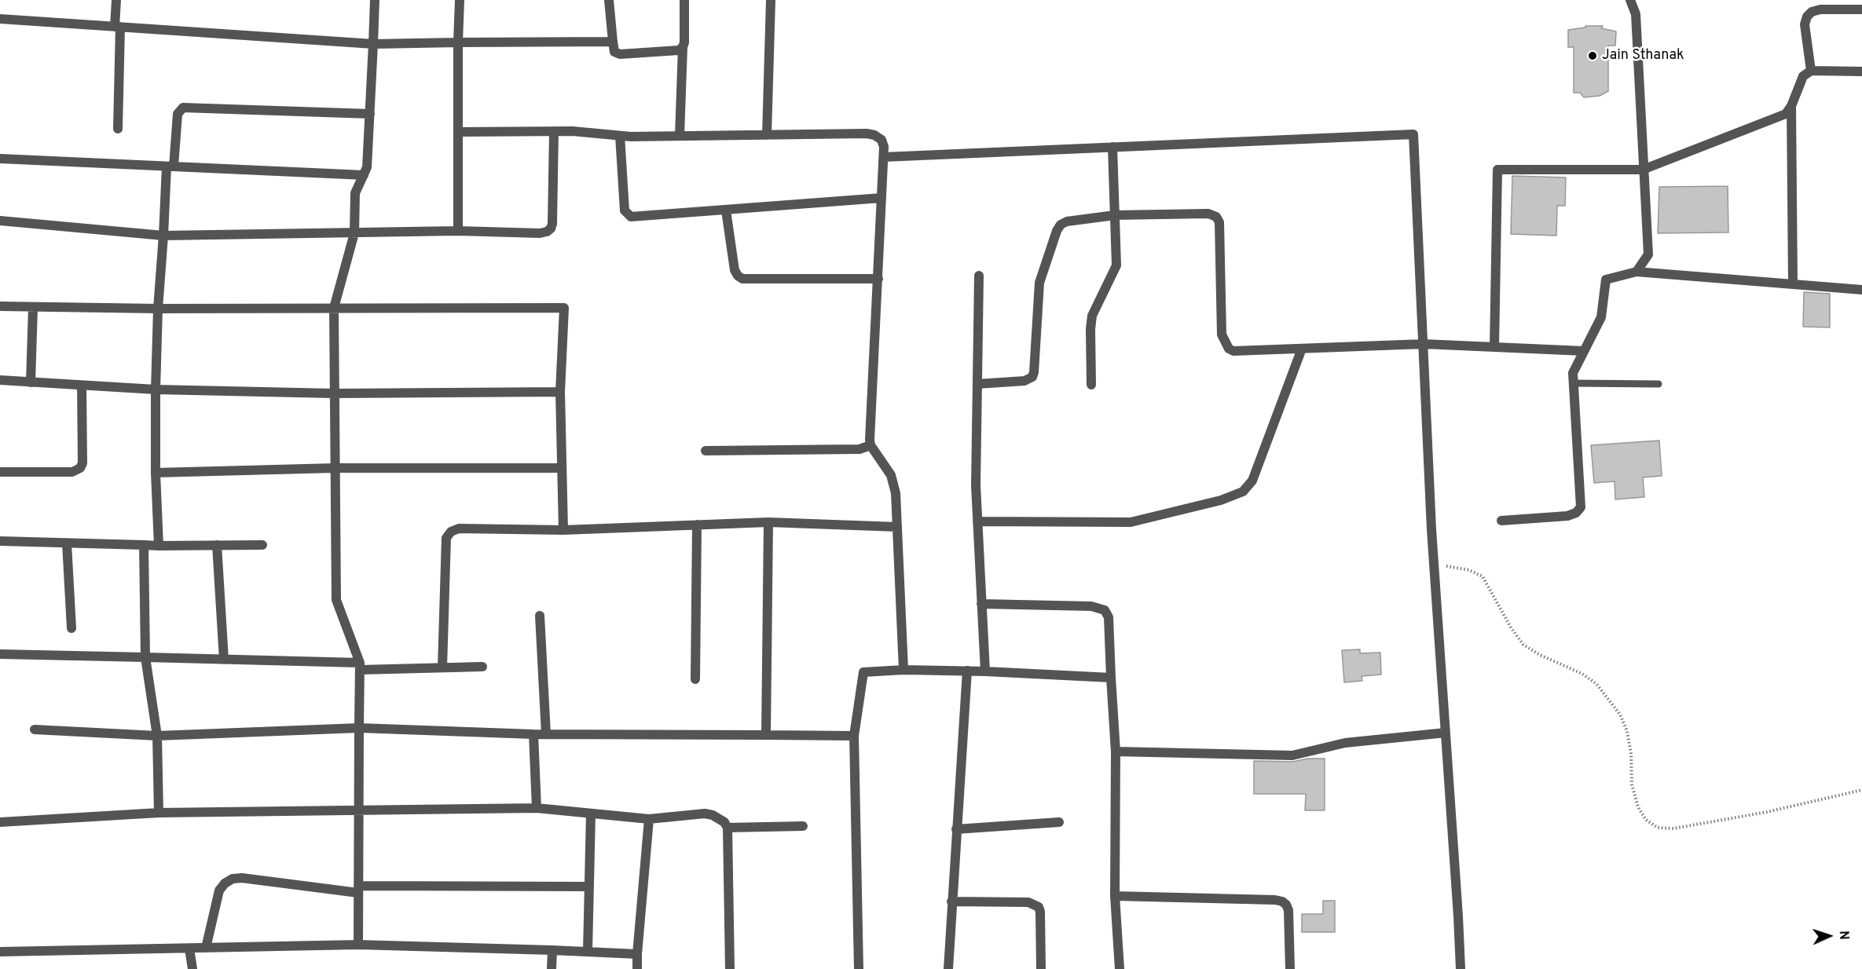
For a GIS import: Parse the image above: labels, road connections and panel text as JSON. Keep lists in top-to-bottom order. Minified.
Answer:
{"places":["Jain Sthanak"],"north":"right"}
